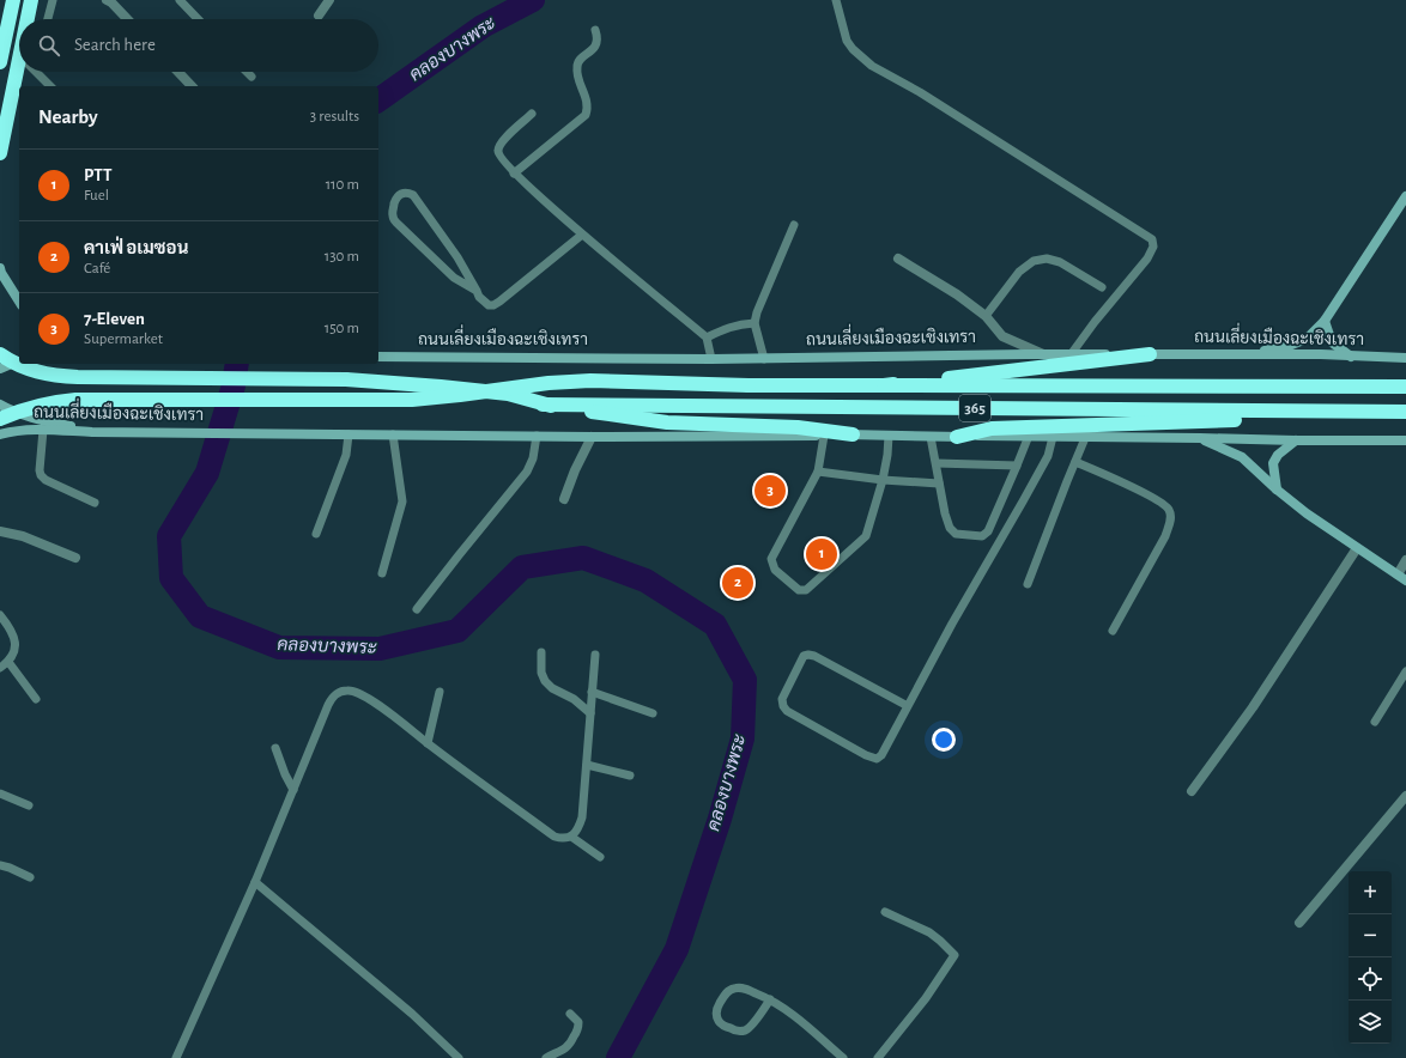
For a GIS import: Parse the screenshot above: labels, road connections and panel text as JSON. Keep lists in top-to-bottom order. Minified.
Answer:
{"streets":{"highway":["365"],"main road":["ถนนเลี่ยงเมืองฉะเชิงเทรา"]},"crossings":[["ถนนเลี่ยงเมืองฉะเชิงเทรา","365"]],"water":["คลองบางพระ"],"page":{"search":"Search here","heading":["Nearby","3 results"],"list":[{"mark":"1","name":"PTT","note":"Fuel","value":"110 m"},{"mark":"2","name":"คาเฟ่ อเมซอน","note":"Café","value":"130 m"},{"mark":"3","name":"7-Eleven","note":"Supermarket","value":"150 m"}],"pins":["3","1","2"],"map_buttons":["+","−"]}}
